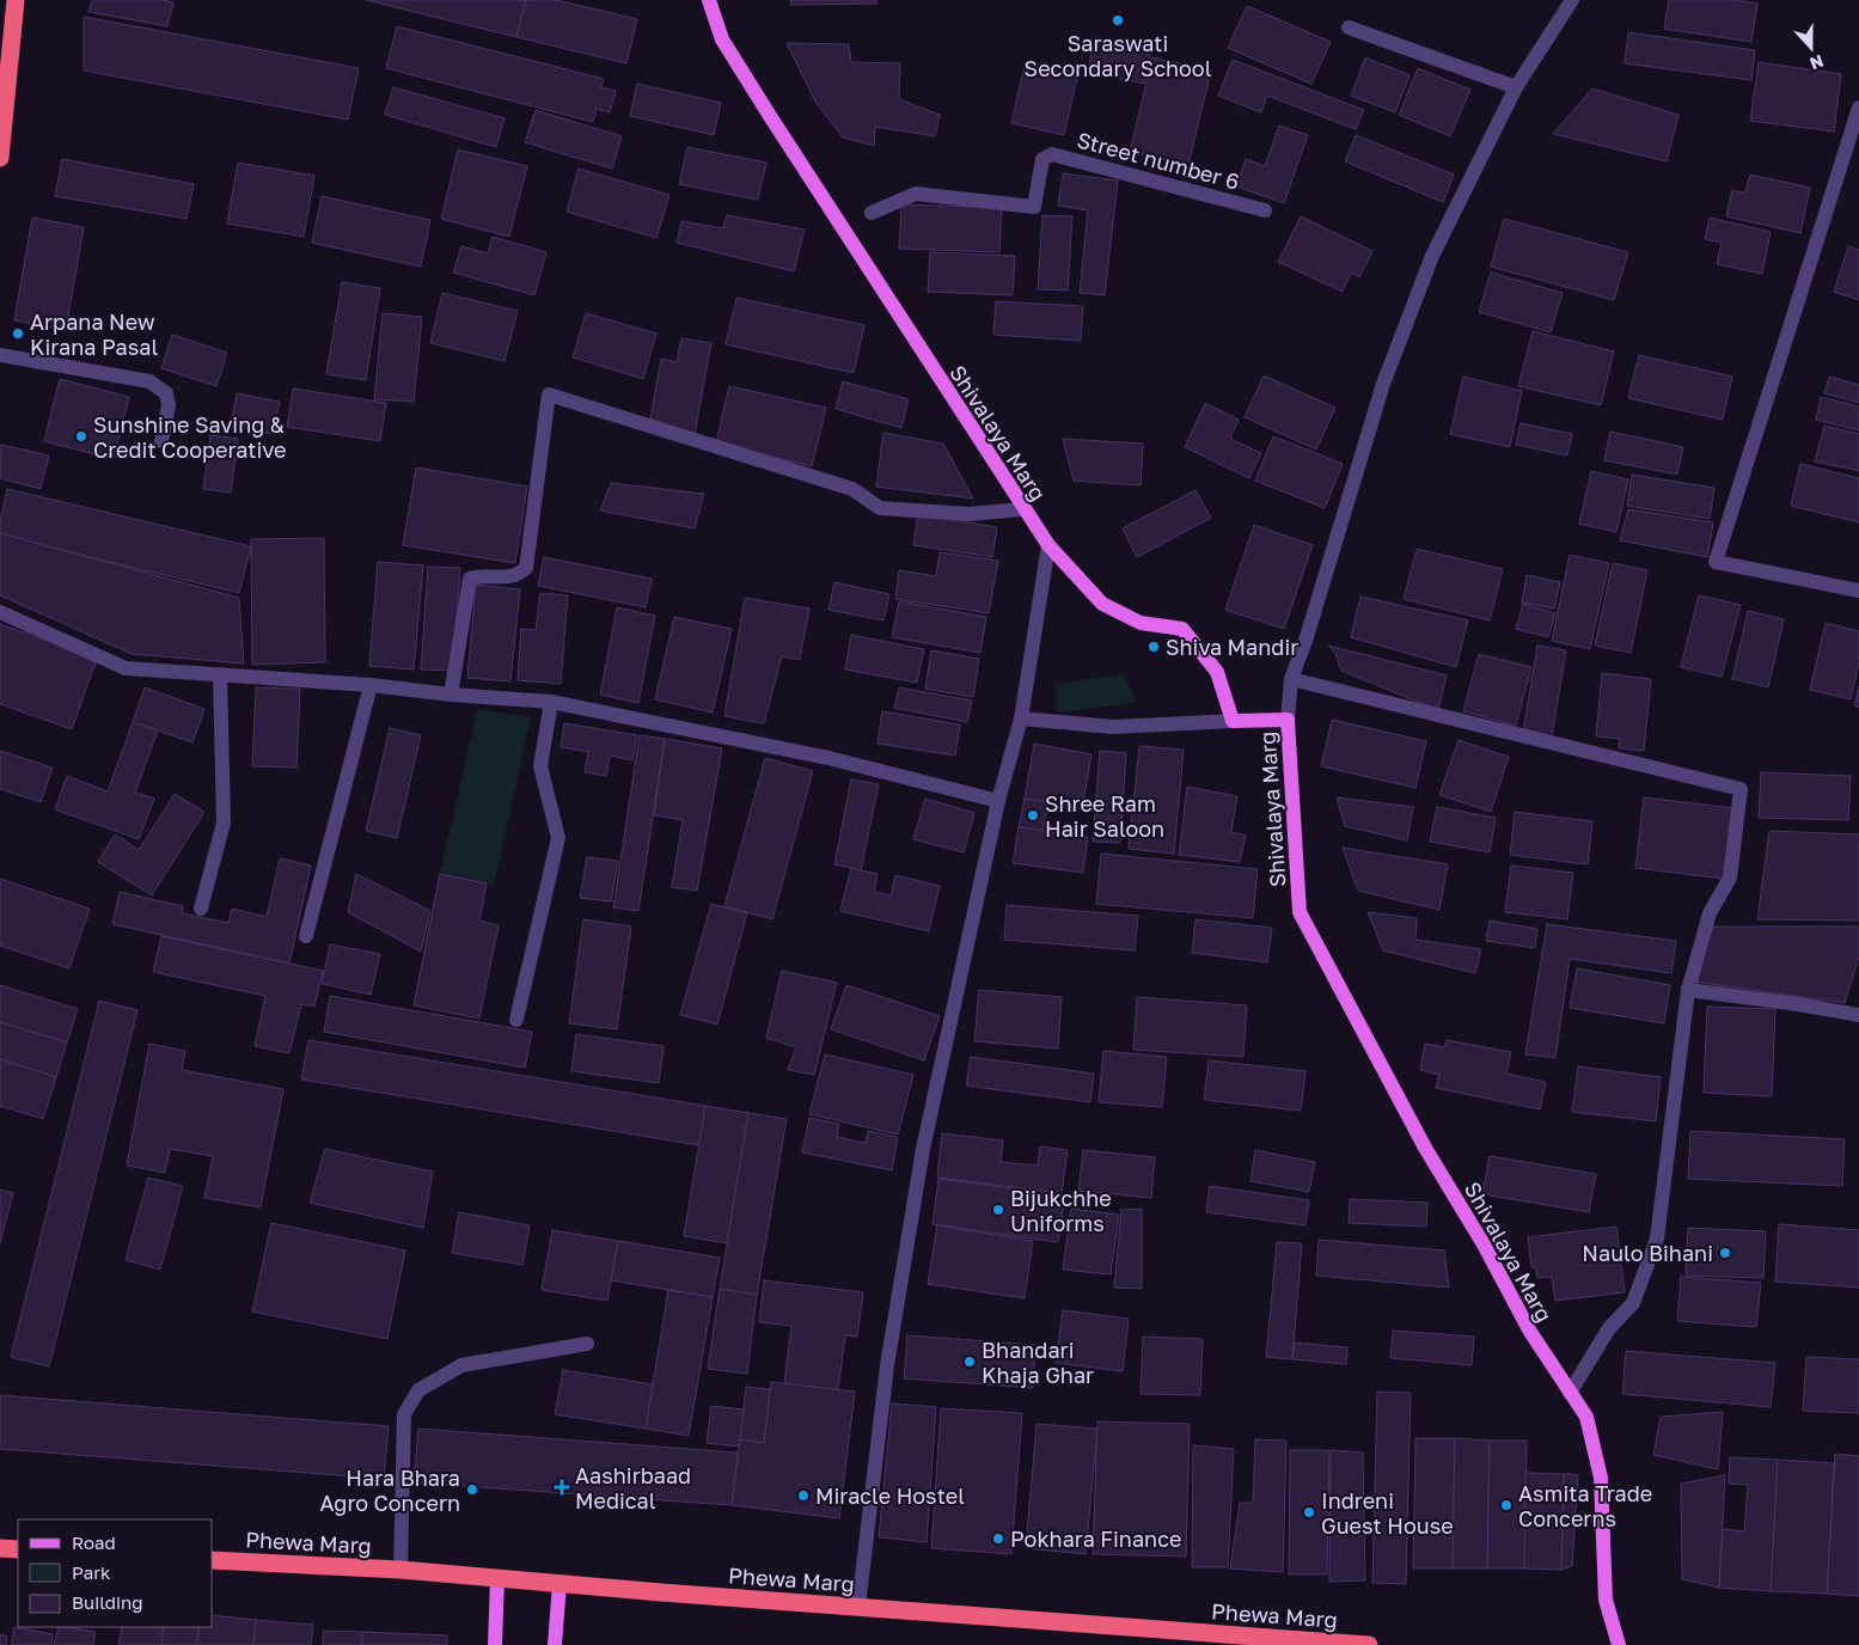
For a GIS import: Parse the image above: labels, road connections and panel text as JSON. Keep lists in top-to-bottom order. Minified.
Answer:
{"streets":{"highway":["Phewa Marg"],"main road":["Shivalaya Marg"],"street":["Street number 6"]},"places":{"other":["Saraswati Secondary School","Arpana New Kirana Pasal","Sunshine Saving & Credit Cooperative","Shiva Mandir","Shree Ram Hair Saloon","Bijukchhe Uniforms","Naulo Bihani","Bhandari Khaja Ghar","Hara Bhara Agro Concern","Miracle Hostel","Asmita Trade Concerns","Indreni Guest House","Pokhara Finance"],"health":["Aashirbaad Medical"]},"legend":["Road","Park","Building"],"north":"bottom"}
